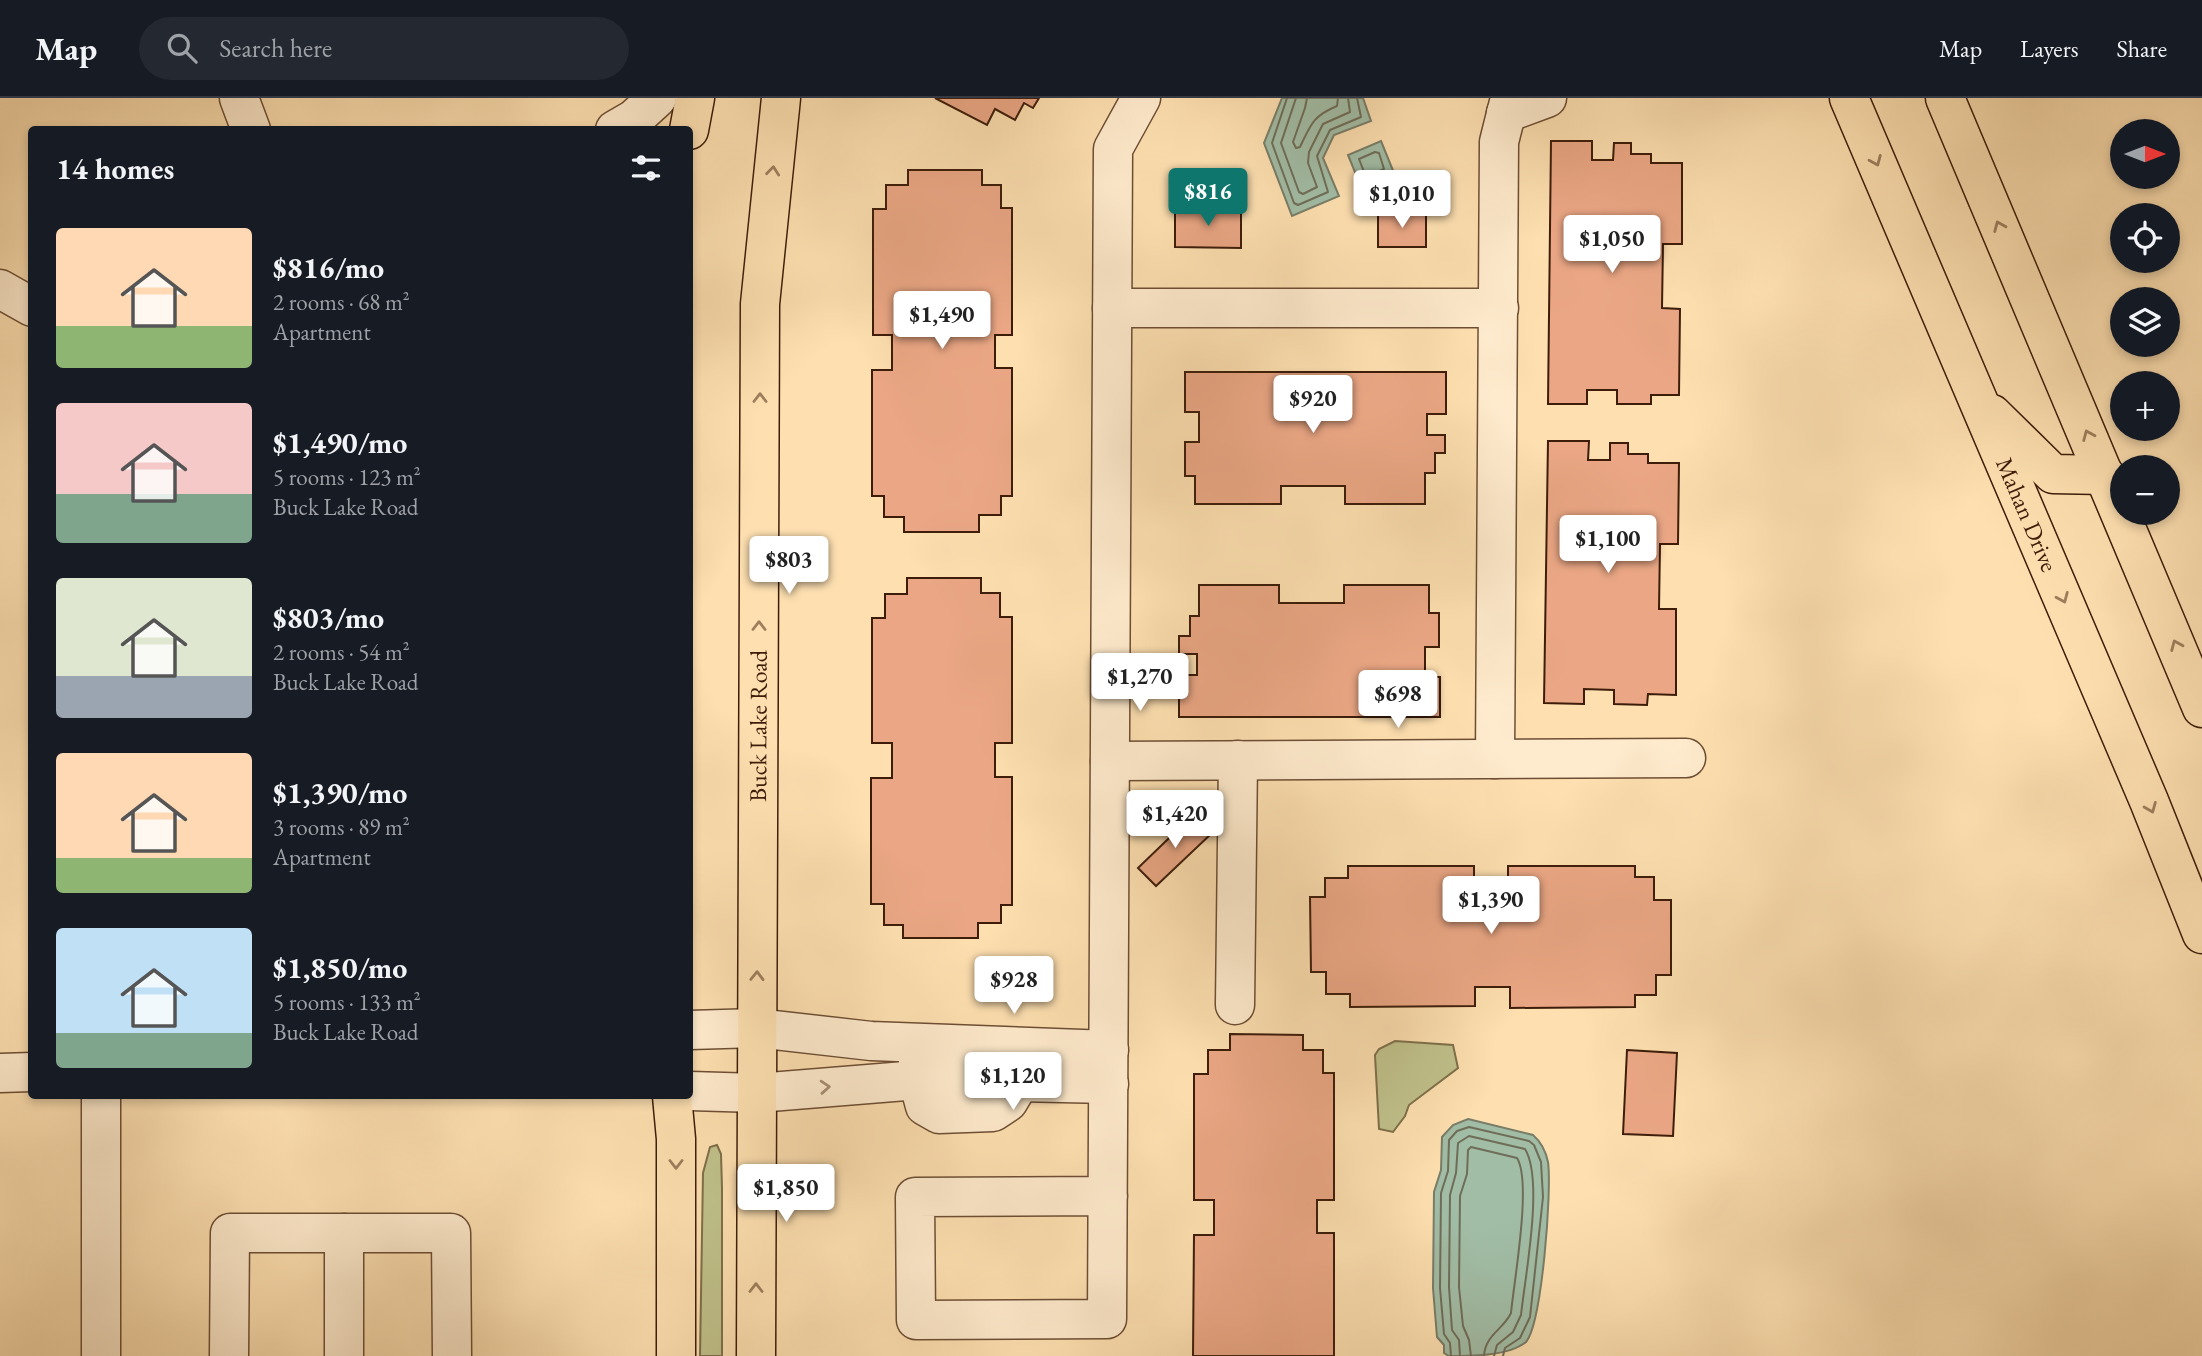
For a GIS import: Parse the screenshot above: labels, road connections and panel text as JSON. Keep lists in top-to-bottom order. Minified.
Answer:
{"streets":{"main road":["Mahan Drive","Buck Lake Road"]},"one_way":["Buck Lake Road"],"north":"right","page":{"header":"Map","search":"Search here","nav":["Map","Layers","Share"],"map_buttons":["+","−"],"heading":"14 homes","price":["$816","$1,010","$1,050","$1,490","$920","$1,100","$803","$1,270","$698","$1,420","$1,390","$928","$1,120","$1,850"],"list":[{"name":"$816/mo","note":"2 rooms · 68 m² · Apartment"},{"name":"$1,490/mo","note":"5 rooms · 123 m² · Buck Lake Road"},{"name":"$803/mo","note":"2 rooms · 54 m² · Buck Lake Road"},{"name":"$1,390/mo","note":"3 rooms · 89 m² · Apartment"},{"name":"$1,850/mo","note":"5 rooms · 133 m² · Buck Lake Road"}]}}
